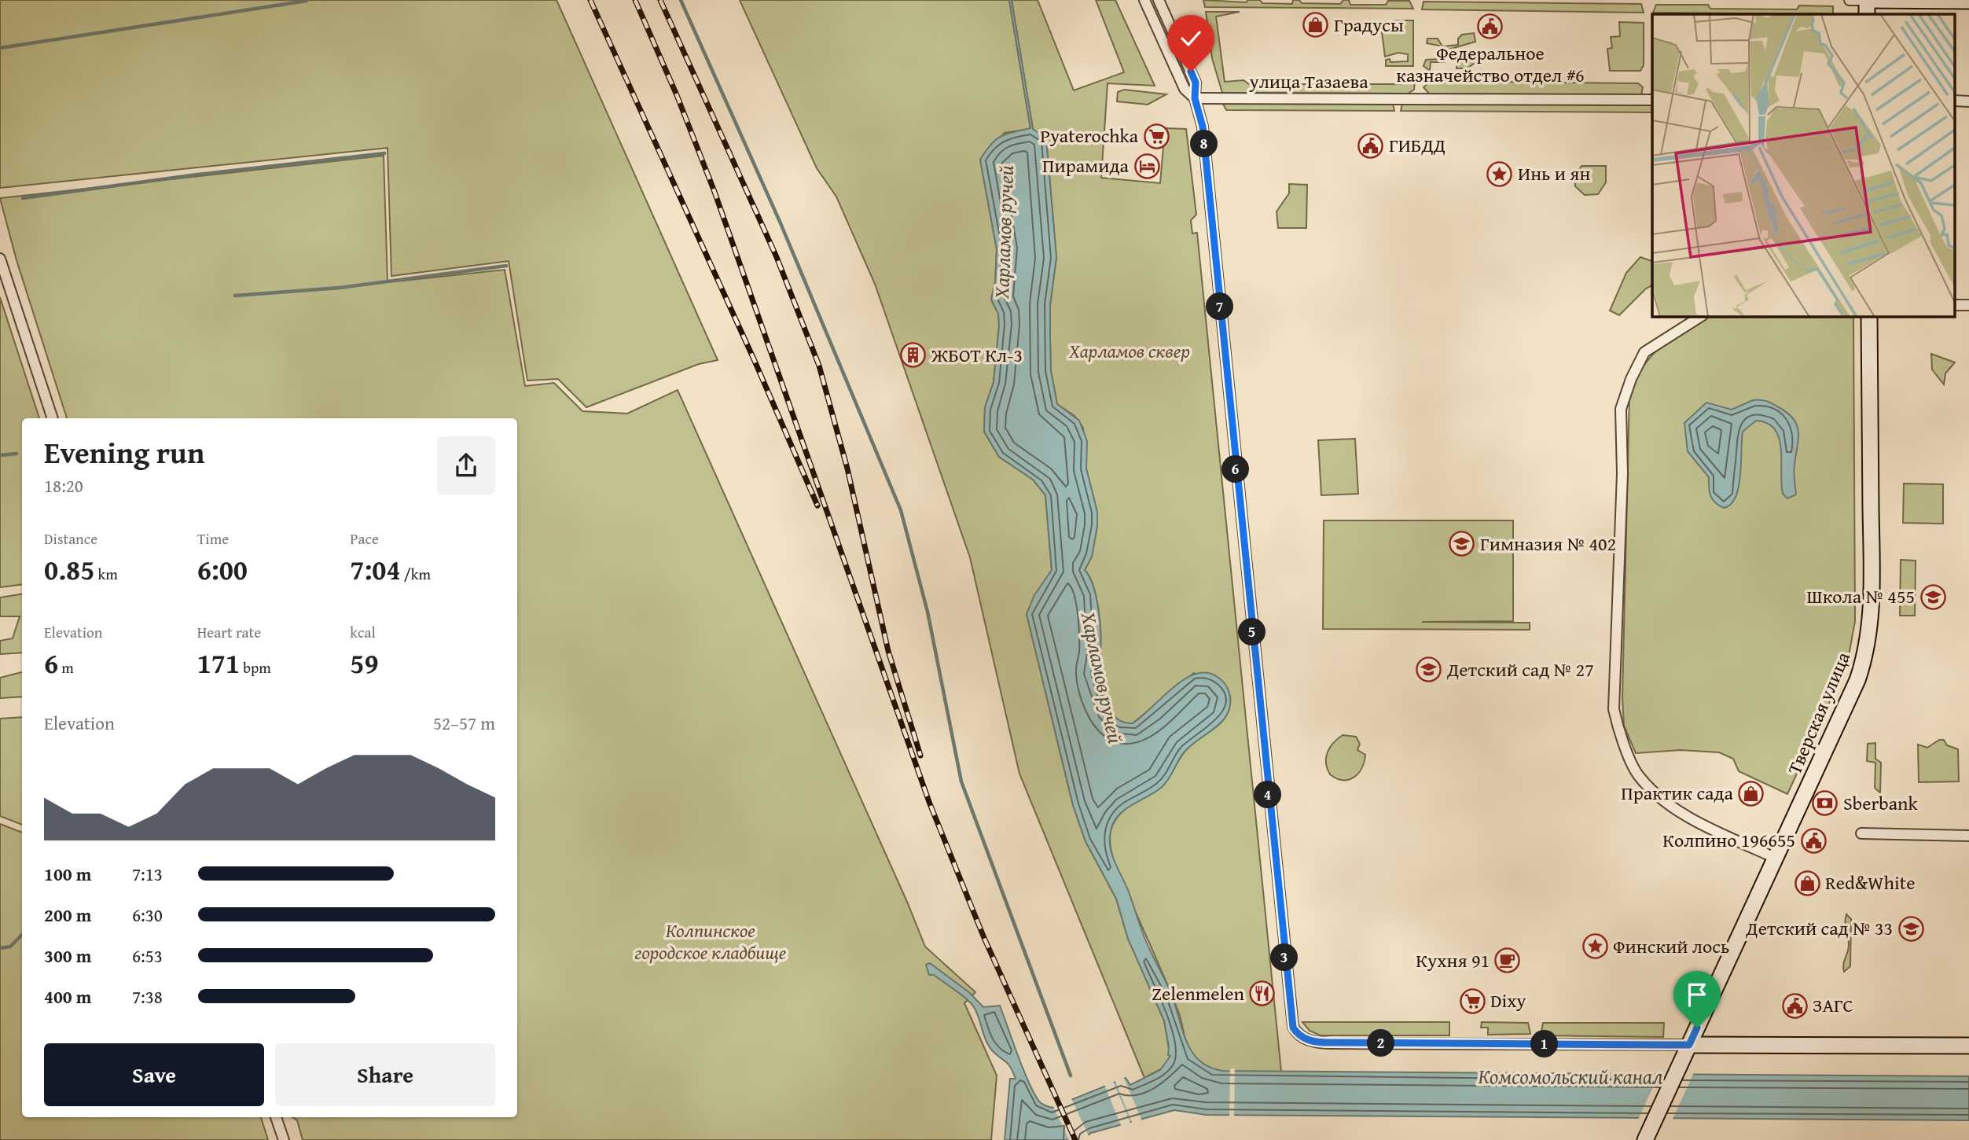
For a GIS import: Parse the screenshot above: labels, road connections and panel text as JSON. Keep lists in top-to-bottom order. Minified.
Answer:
{"streets":{"street":["улица Тазаева","Тверская улица"]},"water":["Харламов ручей","Комсомольский канал"],"parks":["Харламов сквер","Колпинское городское кладбище"],"places":{"shop":["Градусы","Практик сада","Red&White"],"public building":["Федеральное казначейство отдел #6","ГИБДД","Колпино 196655","ЗАГС"],"supermarket":["Pyaterochka","Dixy"],"hotel":["Пирамида"],"place":["Инь и ян","Финский лось"],"building":["ЖБОТ Кл-3"],"school or university":["Гимназия № 402","Школа № 455","Детский сад № 27","Детский сад № 33"],"bank":["Sberbank"],"cafe":["Кухня 91"],"restaurant":["Zelenmelen"]},"page":{"pins":["8","7","6","5","4","3","2","1"],"heading":["Evening run","18:20"],"stats":[["Distance","0.85 km"],["Time","6:00"],["Pace","7:04 /km"],["Elevation","6 m"],["Heart rate","171 bpm"],["kcal","59"]],"chart":["Elevation","52–57 m"],"list":[{"name":"100 m","note":"7:13"},{"name":"200 m","note":"6:30"},{"name":"300 m","note":"6:53"},{"name":"400 m","note":"7:38"}],"buttons":["Save","Share"]}}
